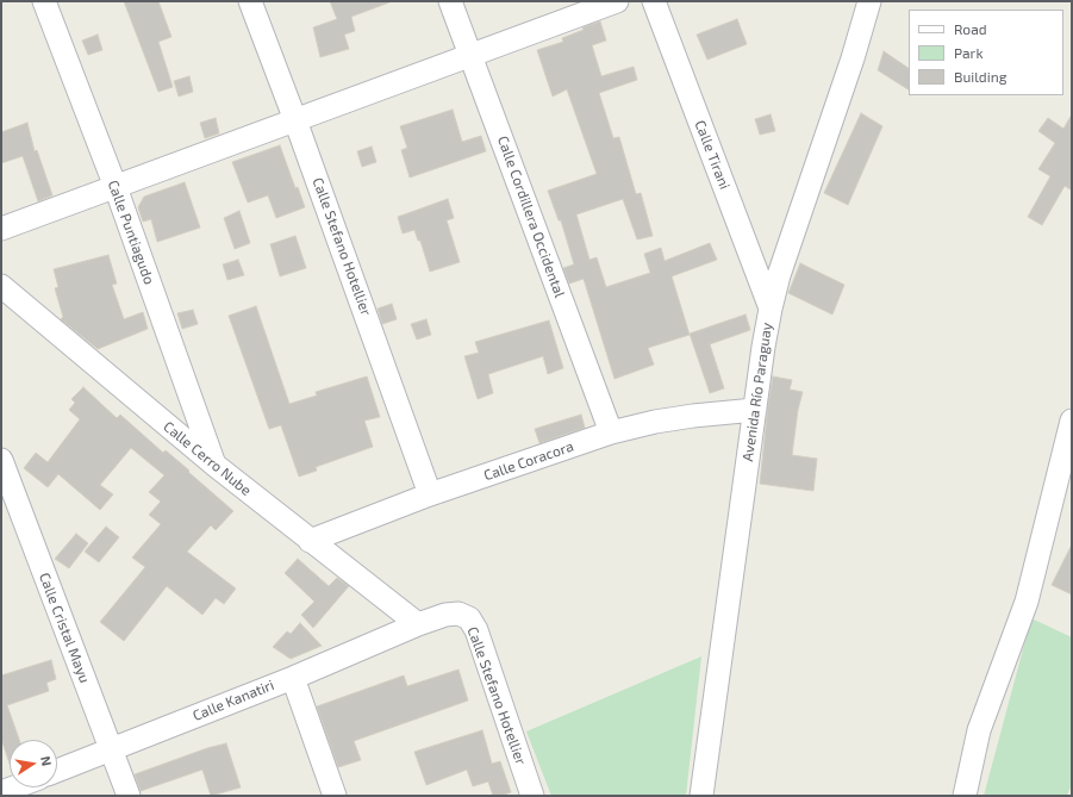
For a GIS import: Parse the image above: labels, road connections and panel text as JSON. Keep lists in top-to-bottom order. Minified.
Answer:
{"streets":{"street":["Calle Tirani","Calle Cordillera Occidental","Calle Puntiagudo","Calle Stefano Hotellier","Avenida Río Paraguay","Calle Cerro Nube","Calle Coracora","Calle Cristal Mayu","Calle Kanatiri"]},"crossings":[["Calle Tirani","Avenida Río Paraguay"],["Calle Cordillera Occidental","Calle Coracora"],["Calle Puntiagudo","Calle Cerro Nube"],["Calle Stefano Hotellier","Calle Cerro Nube"],["Calle Stefano Hotellier","Calle Coracora"],["Calle Stefano Hotellier","Calle Kanatiri"],["Avenida Río Paraguay","Calle Coracora"],["Calle Cerro Nube","Calle Coracora"],["Calle Cerro Nube","Calle Kanatiri"],["Calle Cristal Mayu","Calle Kanatiri"]],"legend":["Road","Park","Building"],"north":"right"}
